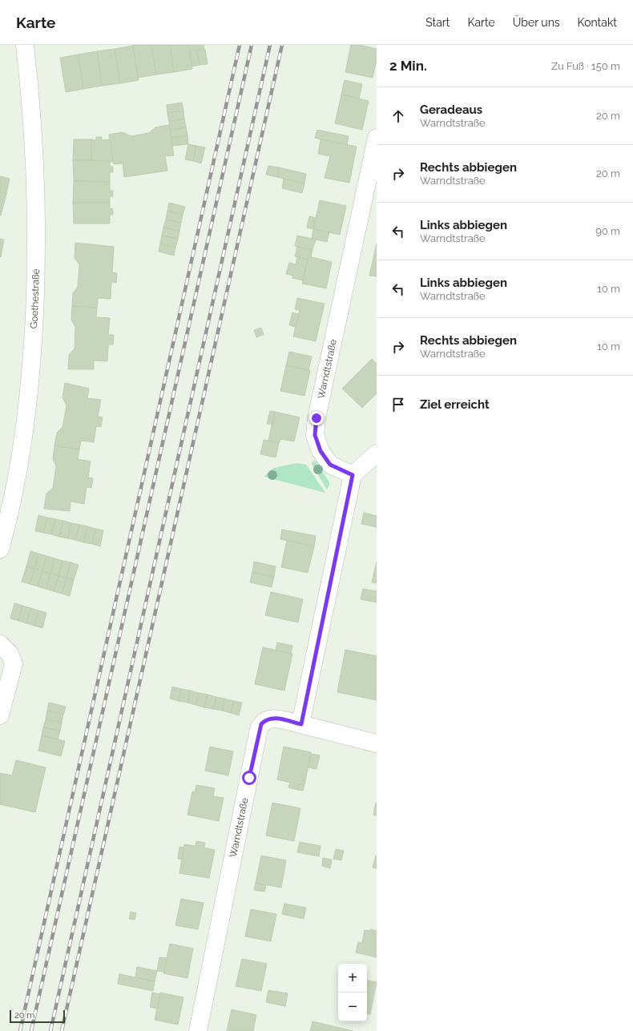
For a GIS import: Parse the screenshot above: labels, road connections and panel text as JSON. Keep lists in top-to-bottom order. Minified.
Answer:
{"streets":{"street":["Goethestraße","Warndtstraße"]},"scale_bar":"20 m","page":{"header":"Karte","nav":["Start","Karte","Über uns","Kontakt"],"heading":["2 Min.","Zu Fuß · 150 m"],"list":[["Geradeaus","Warndtstraße","20 m"],["Rechts abbiegen","Warndtstraße","20 m"],["Links abbiegen","Warndtstraße","90 m"],["Links abbiegen","Warndtstraße","10 m"],["Rechts abbiegen","Warndtstraße","10 m"],"Ziel erreicht"],"map_buttons":["+","−"],"scale":"20 m"}}
